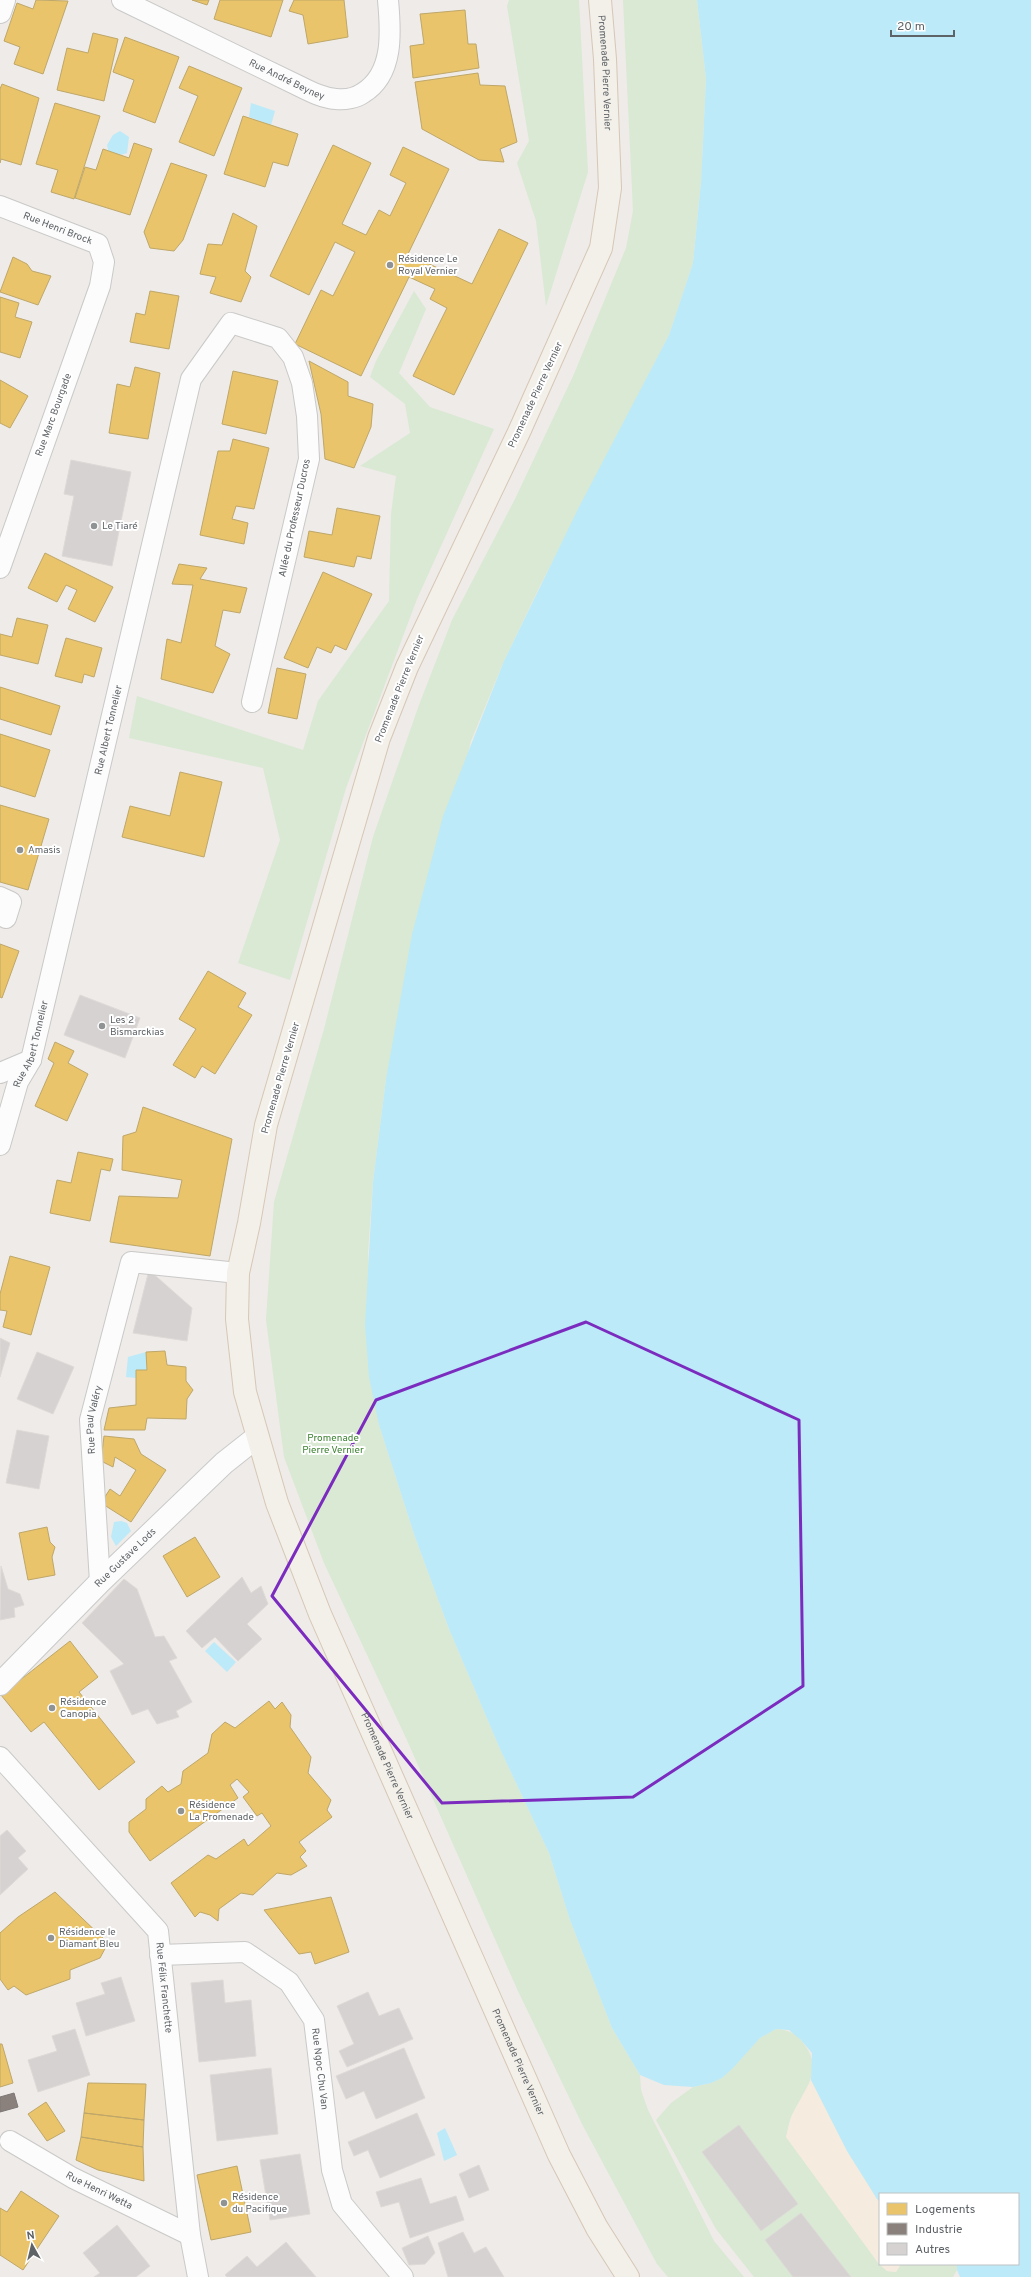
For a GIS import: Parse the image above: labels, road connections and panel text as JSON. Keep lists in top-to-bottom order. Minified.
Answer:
{"streets":{"main road":["Promenade Pierre Vernier"],"street":["Rue André Beyney","Rue Henri Brock","Rue Marc Bourgade","Allée du Professeur Ducros","Rue Albert Tonnelier","Rue Paul Valéry","Rue Gustave Lods","Rue Félix Franchette","Rue Ngoc Chu Van","Rue Henri Wetta"]},"crossings":[["Promenade Pierre Vernier","Rue Paul Valéry"],["Promenade Pierre Vernier","Rue Gustave Lods"],["Rue Henri Brock","Rue Marc Bourgade"],["Allée du Professeur Ducros","Rue Albert Tonnelier"],["Rue Paul Valéry","Rue Gustave Lods"],["Rue Félix Franchette","Rue Ngoc Chu Van"],["Rue Félix Franchette","Rue Henri Wetta"]],"parks":["Promenade Pierre Vernier"],"places":["Résidence Le Royal Vernier","Le Tiaré","Amasis","Les 2 Bismarckias","Résidence Canopia","Résidence La Promenade","Résidence le Diamant Bleu","Résidence du Pacifique"],"legend":["Logements","Industrie","Autres"],"scale_bar":"20 m","north":"top"}
